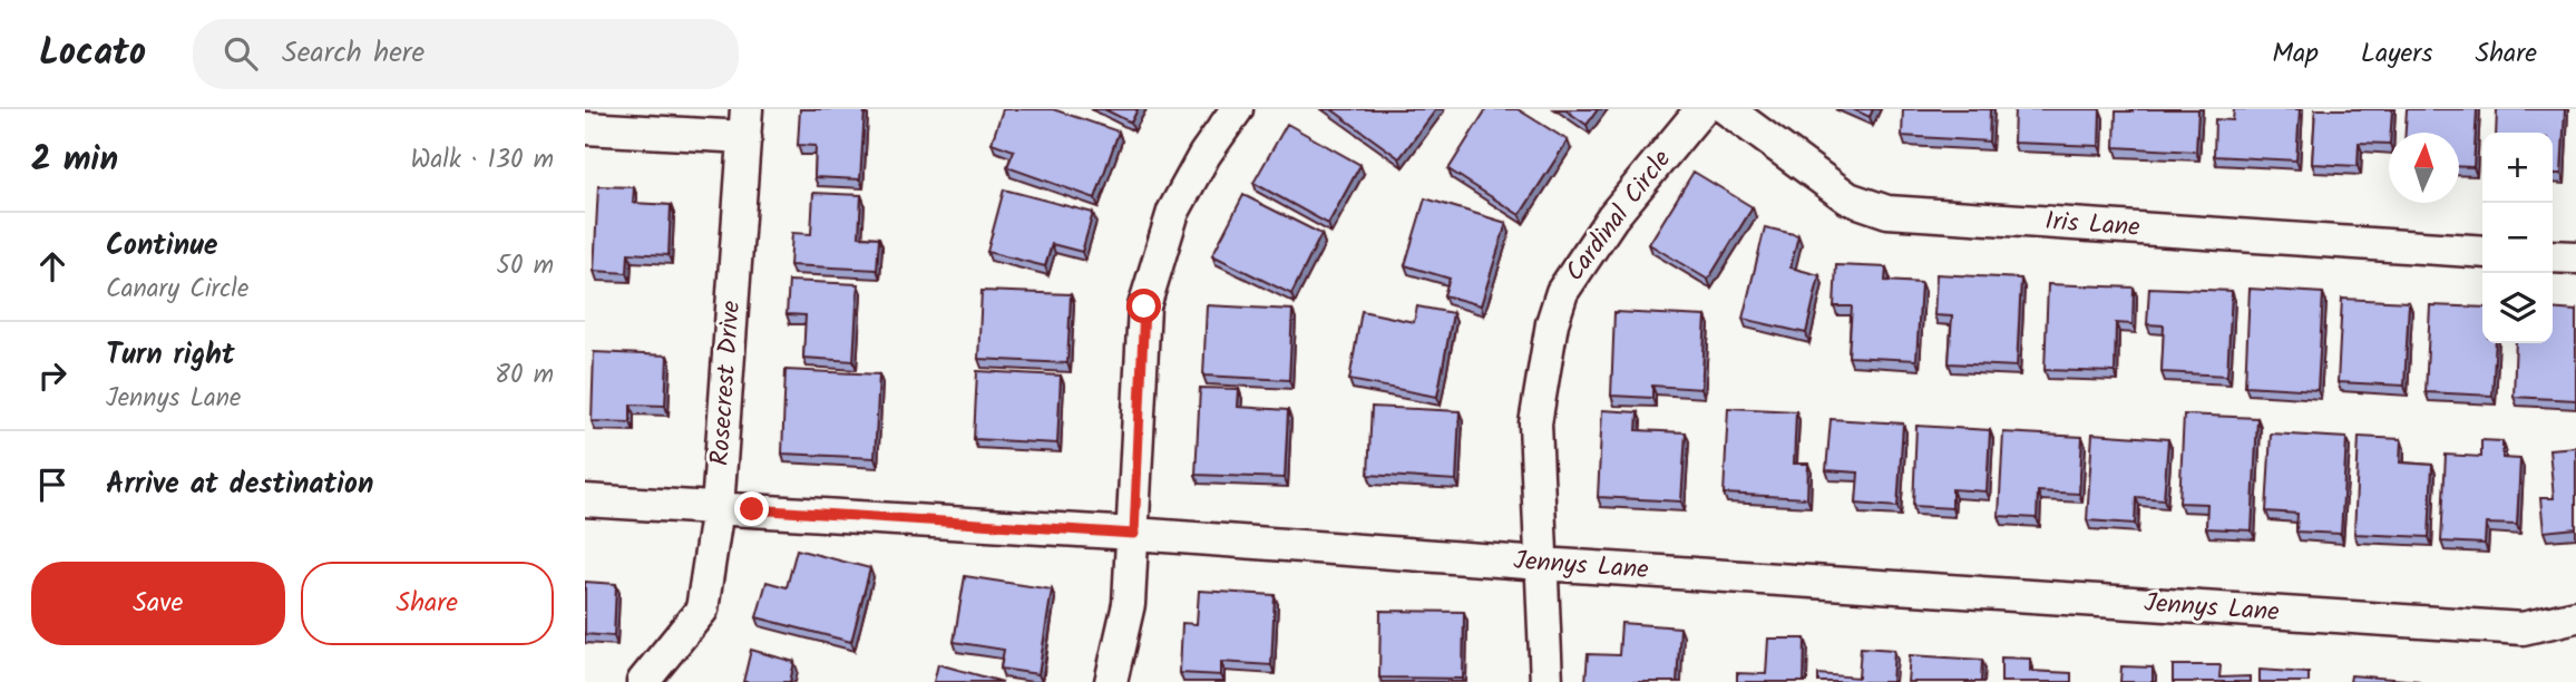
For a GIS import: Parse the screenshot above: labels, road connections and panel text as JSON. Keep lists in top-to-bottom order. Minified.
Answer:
{"streets":{"street":["Cardinal Circle","Iris Lane","Rosecrest Drive","Jennys Lane"]},"crossings":[["Cardinal Circle","Jennys Lane"],["Rosecrest Drive","Jennys Lane"]],"north":"top","page":{"header":"Locato","search":"Search here","nav":["Map","Layers","Share"],"heading":["2 min","Walk · 130 m"],"map_buttons":["+","−"],"list":[["Continue","Canary Circle","50 m"],["Turn right","Jennys Lane","80 m"],"Arrive at destination"],"buttons":["Save","Share"]}}
